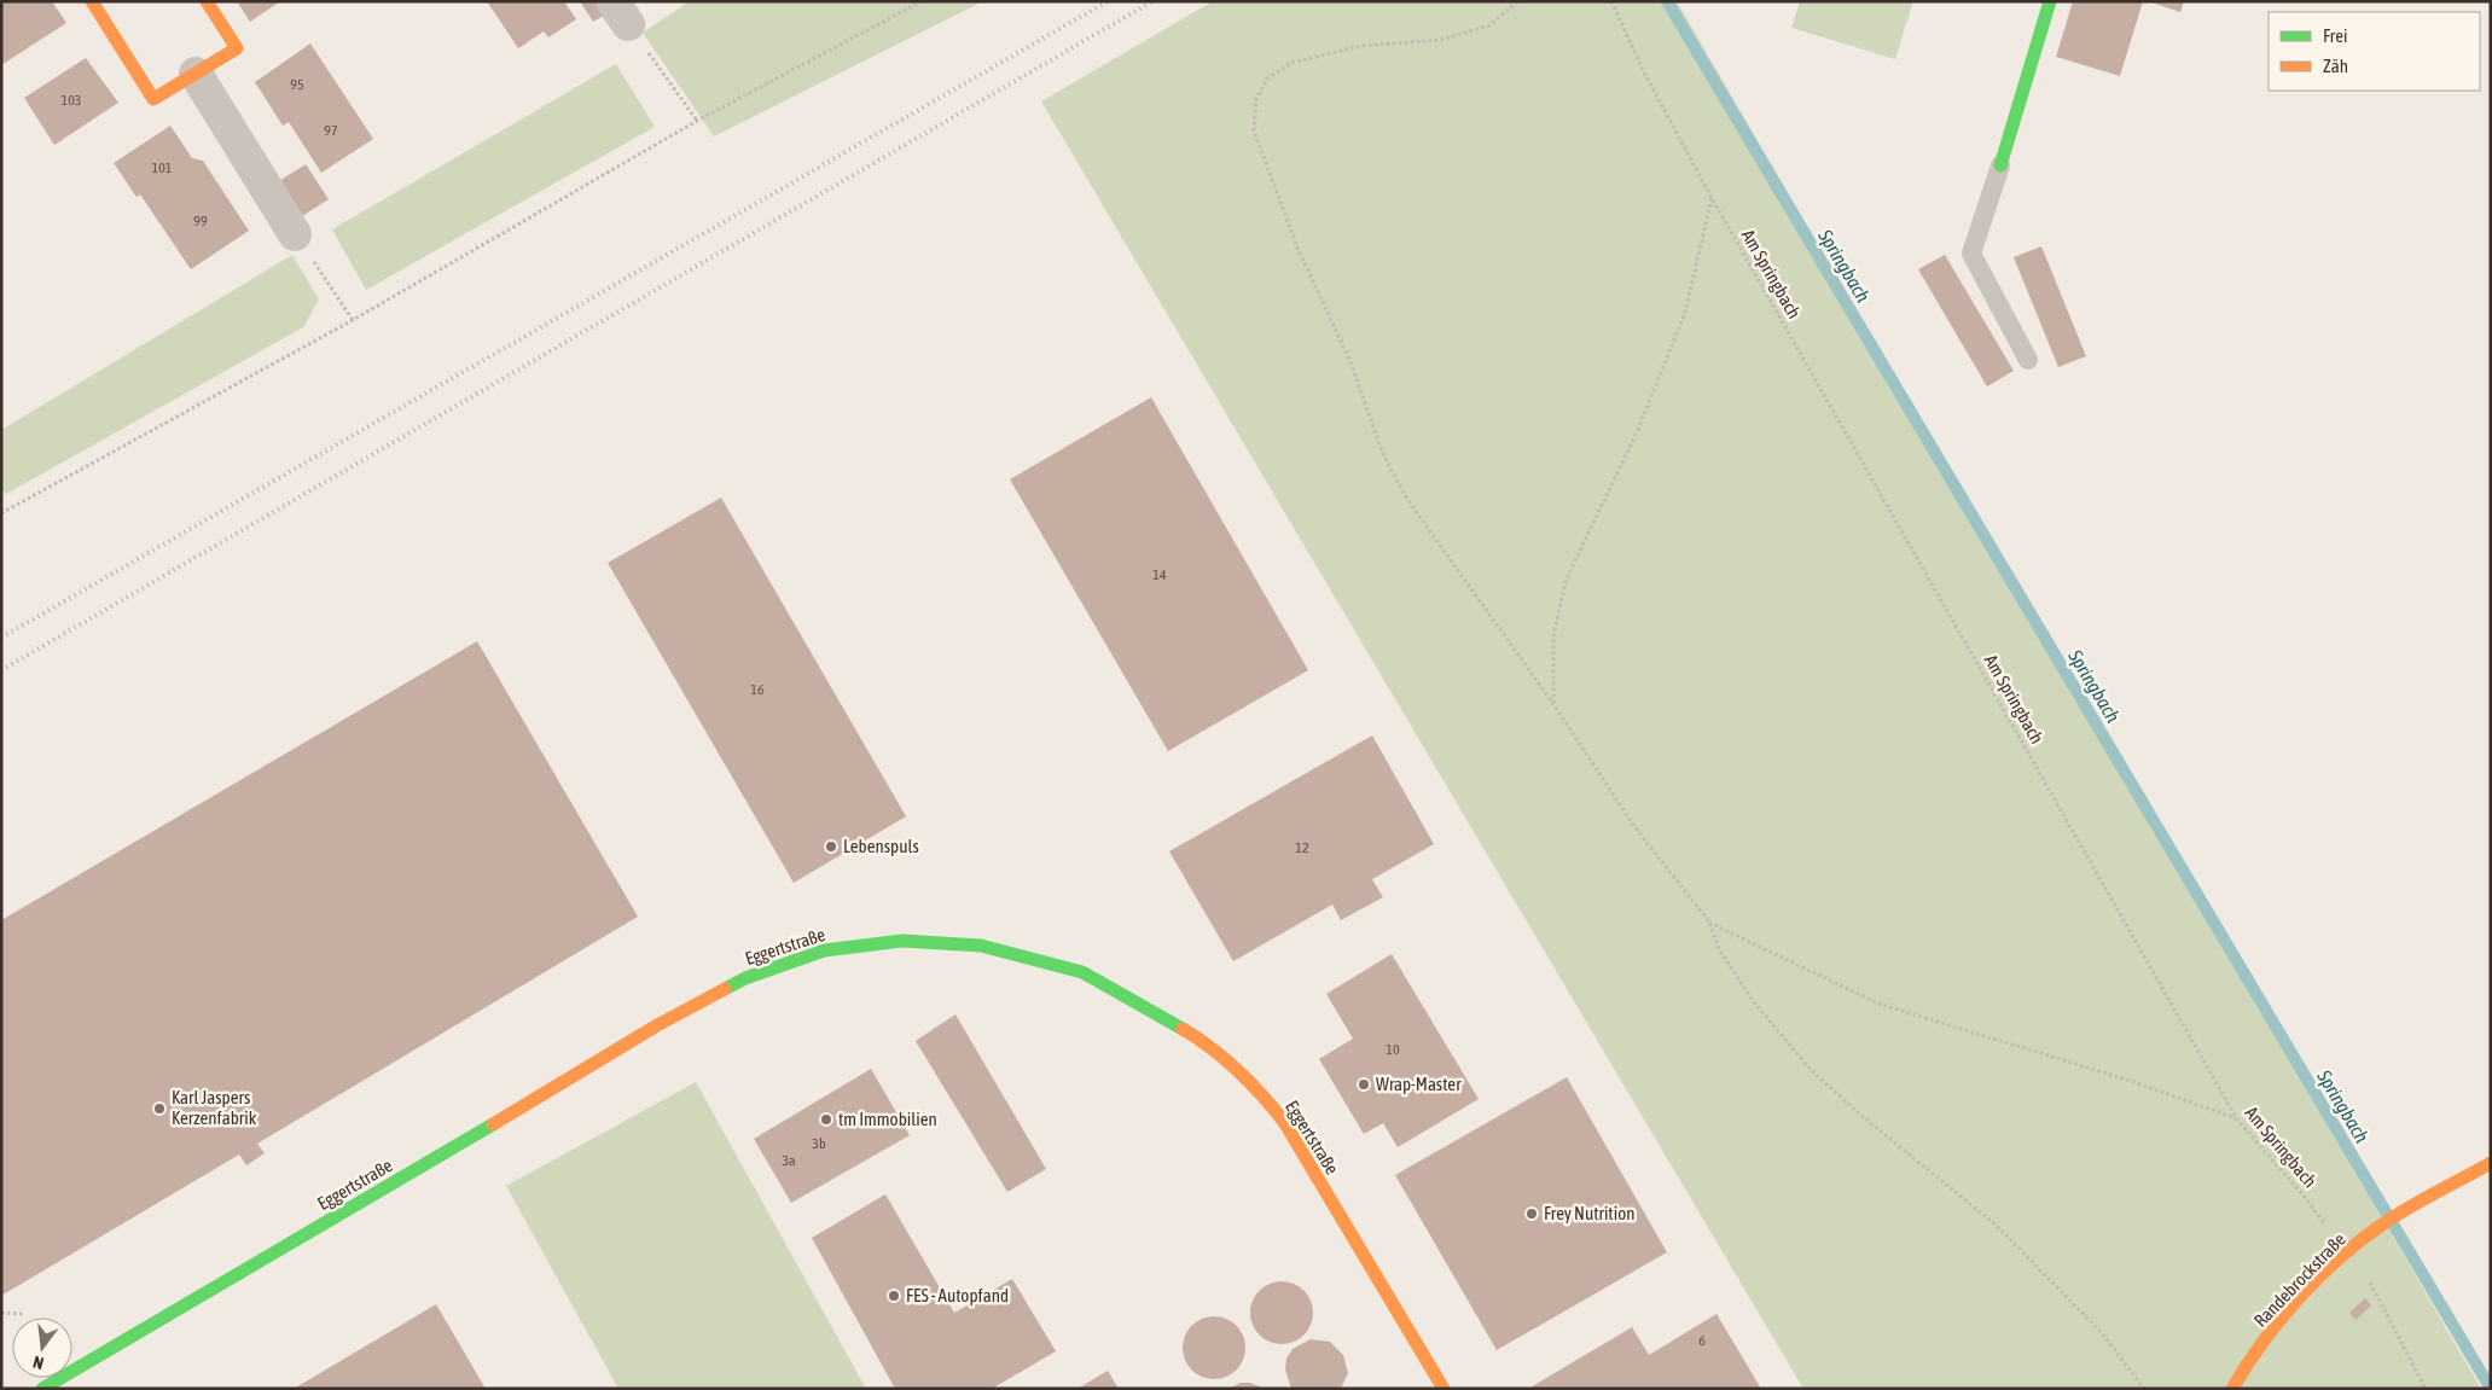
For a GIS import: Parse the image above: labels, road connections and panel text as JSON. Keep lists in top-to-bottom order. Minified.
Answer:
{"streets":{"street":["Eggertstraße","Randebrockstraße"],"path":["Am Springbach"]},"crossings":[["Am Springbach","Randebrockstraße"]],"water":["Springbach"],"places":["Lebenspuls","Wrap-Master","Karl Jaspers Kerzenfabrik","tm Immobilien","Frey Nutrition","FES - Autopfand"],"house_numbers":["95","103","97","101","99","14","16","12","10","3b","3a","6"],"legend":["Frei","Zäh"],"north":"bottom"}
